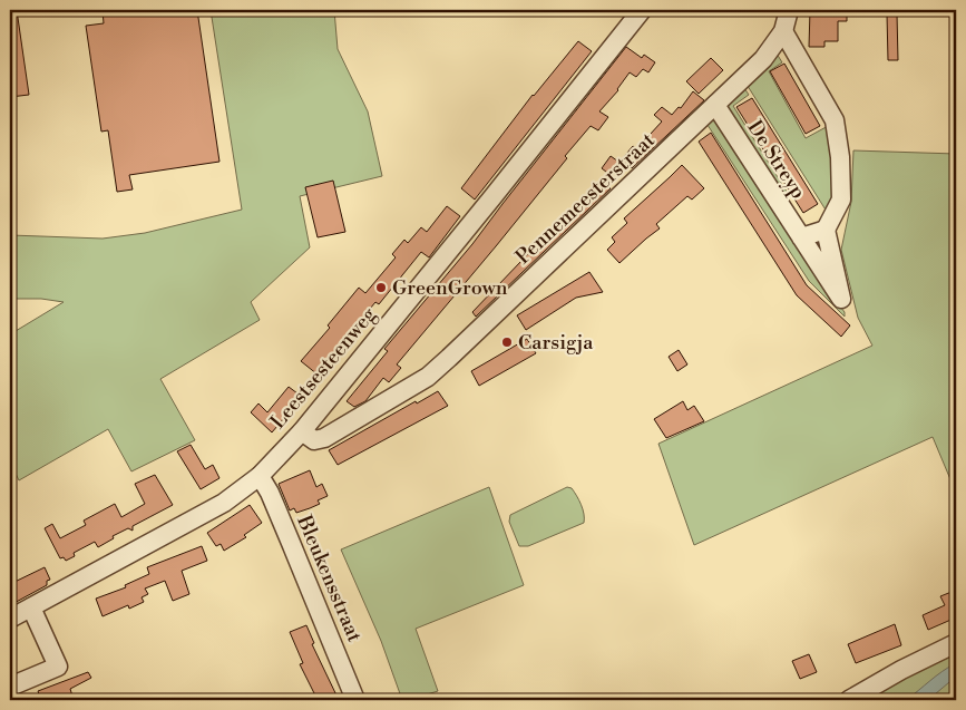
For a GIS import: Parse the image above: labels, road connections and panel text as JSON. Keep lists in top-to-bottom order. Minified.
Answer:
{"streets":{"street":["De Streyp","Pennemeesterstraat","Leestsesteenweg","Bleukensstraat"]},"crossings":[["De Streyp","Pennemeesterstraat"],["Pennemeesterstraat","Leestsesteenweg"],["Leestsesteenweg","Bleukensstraat"]],"places":["GreenGrown","Carsigja"]}
